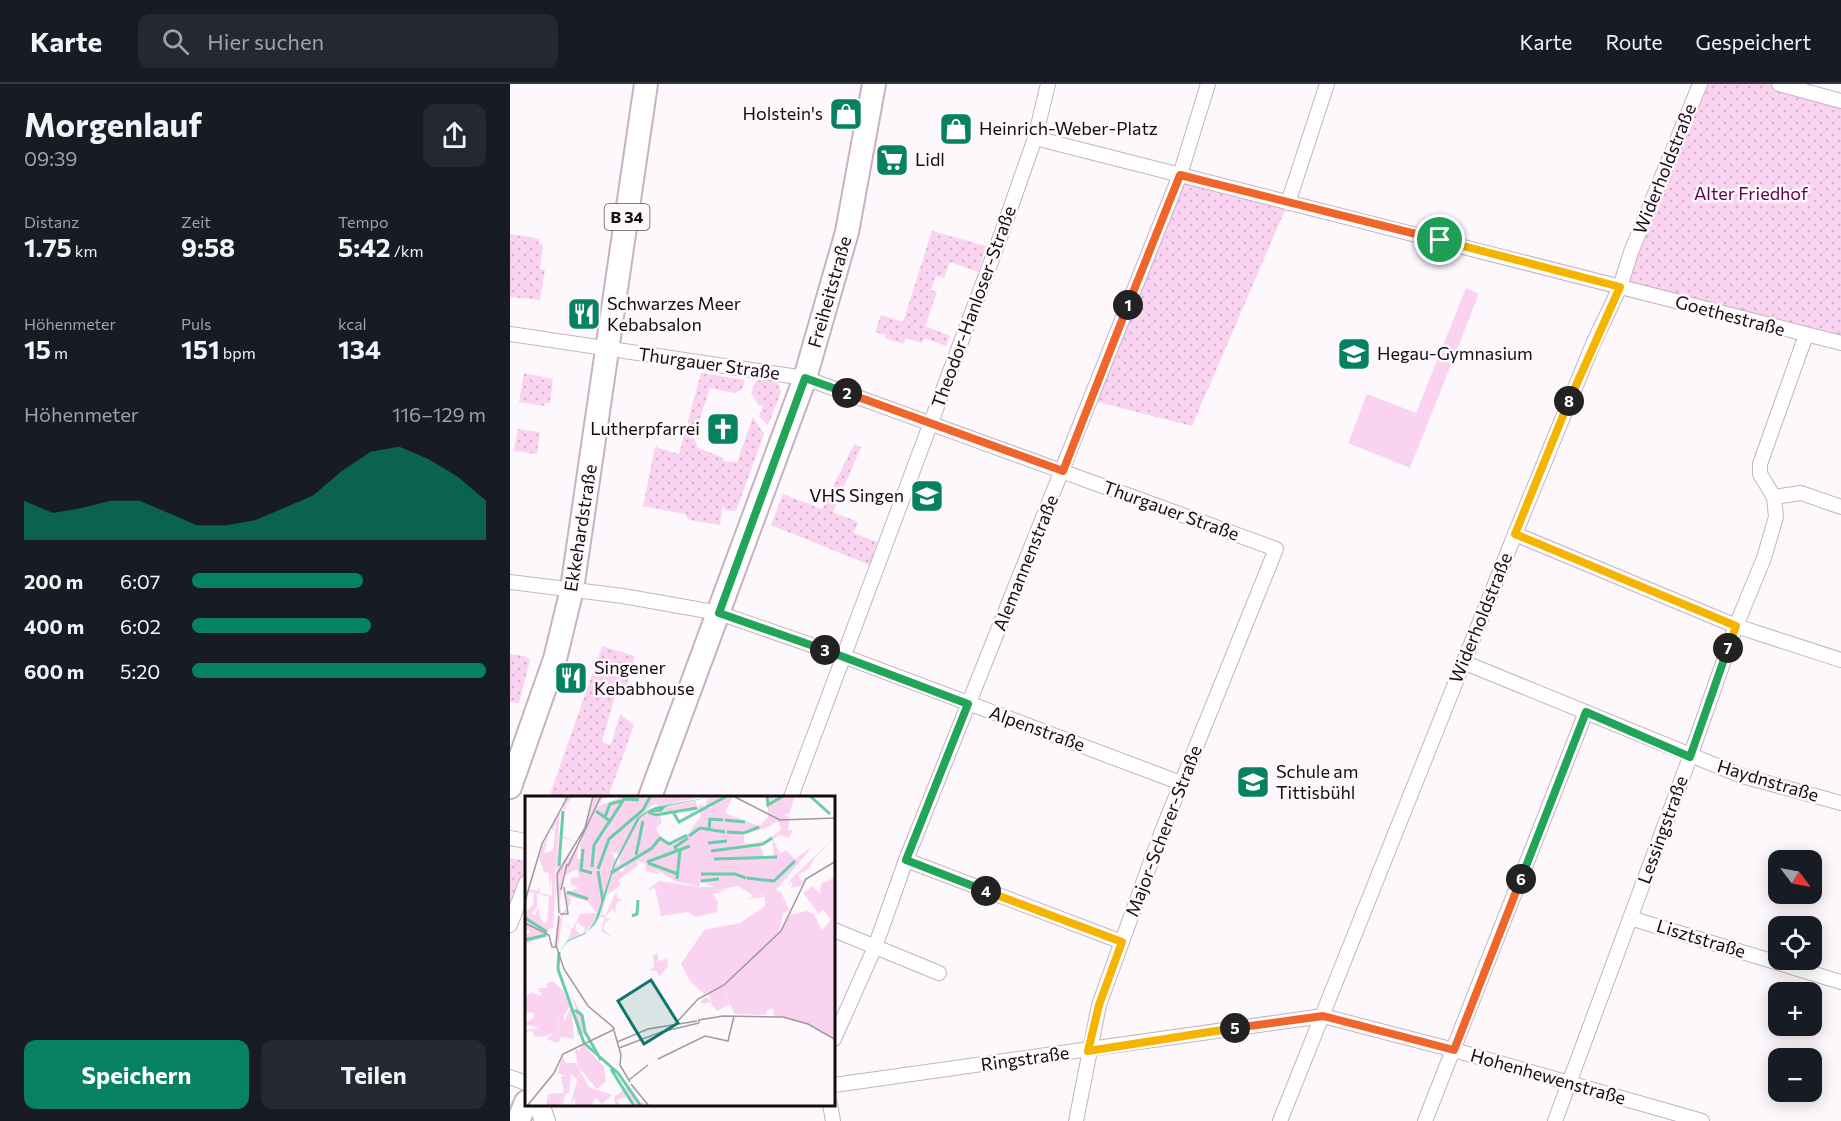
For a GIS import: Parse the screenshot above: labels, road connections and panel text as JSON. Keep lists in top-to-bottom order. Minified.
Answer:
{"streets":{"main road":["B 34","Freiheitstraße","Ekkehardstraße"],"street":["Widerholdstraße","Theodor-Hanloser-Straße","Goethestraße","Thurgauer Straße","Alemannenstraße","Alpenstraße","Haydnstraße","Lessingstraße","Major-Scherer-Straße","Lisztstraße","Ringstraße","Hohenhewenstraße"]},"crossings":[["Widerholdstraße","Goethestraße"],["Widerholdstraße","Haydnstraße"],["Widerholdstraße","Ringstraße"],["Widerholdstraße","Hohenhewenstraße"],["Freiheitstraße","Thurgauer Straße"],["Freiheitstraße","Alpenstraße"],["Theodor-Hanloser-Straße","Goethestraße"],["Theodor-Hanloser-Straße","Thurgauer Straße"],["Theodor-Hanloser-Straße","Alpenstraße"],["Goethestraße","Alemannenstraße"],["Goethestraße","Lessingstraße"],["Thurgauer Straße","Ekkehardstraße"],["Thurgauer Straße","Alemannenstraße"],["Thurgauer Straße","Major-Scherer-Straße"],["Ekkehardstraße","Alpenstraße"],["Alemannenstraße","Alpenstraße"],["Alpenstraße","Major-Scherer-Straße"],["Haydnstraße","Lessingstraße"],["Lessingstraße","Lisztstraße"],["Lessingstraße","Hohenhewenstraße"],["Major-Scherer-Straße","Ringstraße"],["Ringstraße","Hohenhewenstraße"]],"parks":["Alter Friedhof"],"places":{"shop":["Holstein's","Heinrich-Weber-Platz"],"supermarket":["Lidl"],"restaurant":["Schwarzes Meer Kebabsalon","Singener Kebabhouse"],"school or university":["Hegau-Gymnasium","VHS Singen","Schule am Tittisbühl"],"church":["Lutherpfarrei"]},"north":"bottom right","page":{"header":"Karte","search":"Hier suchen","nav":["Karte","Route","Gespeichert"],"heading":["Morgenlauf","09:39"],"stats":[["Distanz","1.75 km"],["Zeit","9:58"],["Tempo","5:42 /km"],["Höhenmeter","15 m"],["Puls","151 bpm"],["kcal","134"]],"pins":["1","2","8","7","3","6","4","5"],"chart":["Höhenmeter","116–129 m"],"list":[{"name":"200 m","note":"6:07"},{"name":"400 m","note":"6:02"},{"name":"600 m","note":"5:20"}],"map_buttons":["+","−"],"buttons":["Speichern","Teilen"]}}
